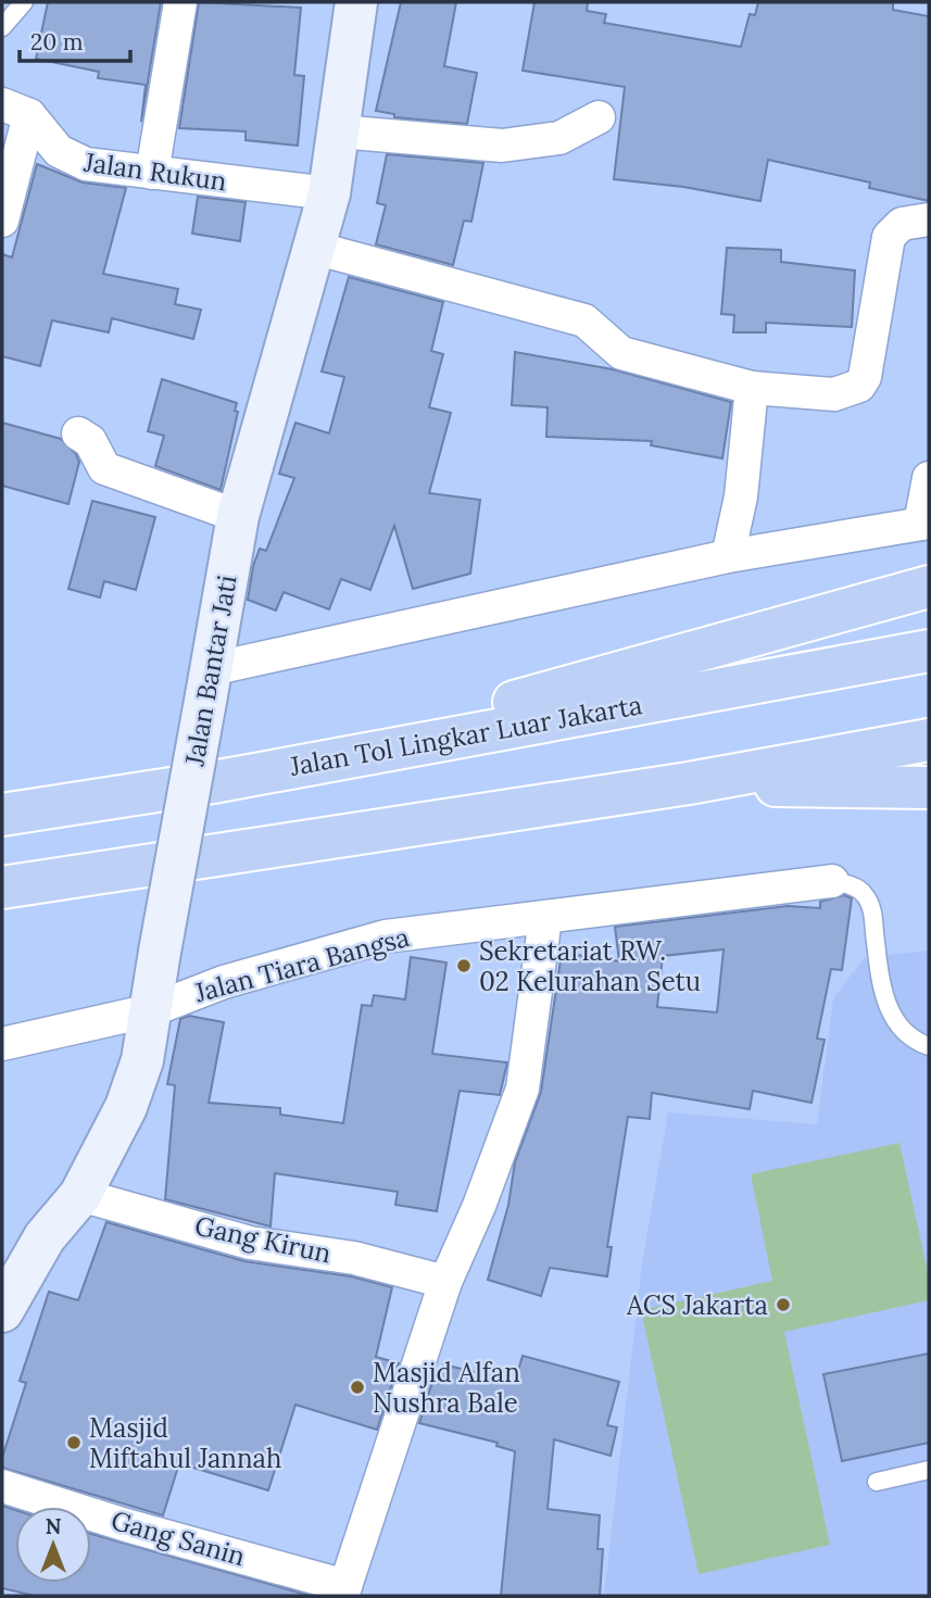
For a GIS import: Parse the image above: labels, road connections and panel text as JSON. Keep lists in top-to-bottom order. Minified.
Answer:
{"streets":{"highway":["Jalan Tol Lingkar Luar Jakarta"],"street":["Jalan Rukun","Jalan Bantar Jati","Jalan Tiara Bangsa","Gang Kirun","Gang Sanin"]},"crossings":[["Jalan Rukun","Jalan Bantar Jati"],["Jalan Bantar Jati","Jalan Tiara Bangsa"],["Jalan Bantar Jati","Gang Kirun"]],"places":["Sekretariat RW. 02 Kelurahan Setu","ACS Jakarta","Masjid Alfan Nushra Bale","Masjid Miftahul Jannah"],"scale_bar":"20 m","north":"top"}
